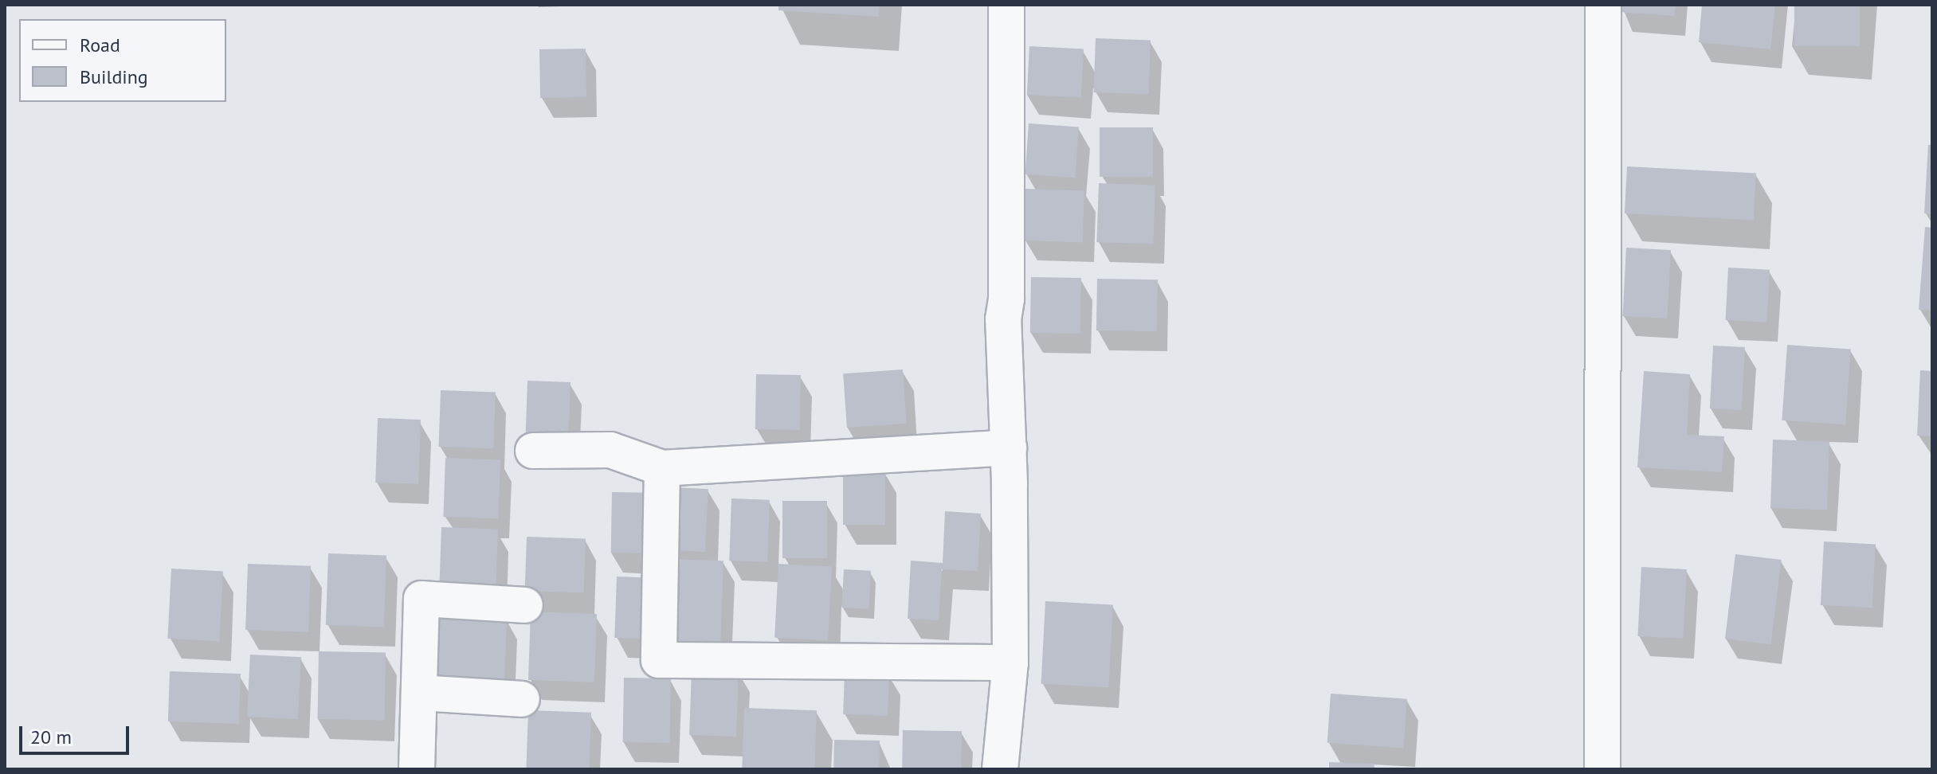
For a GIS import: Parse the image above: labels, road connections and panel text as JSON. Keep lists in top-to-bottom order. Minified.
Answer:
{"legend":["Road","Building"],"scale_bar":"20 m"}
